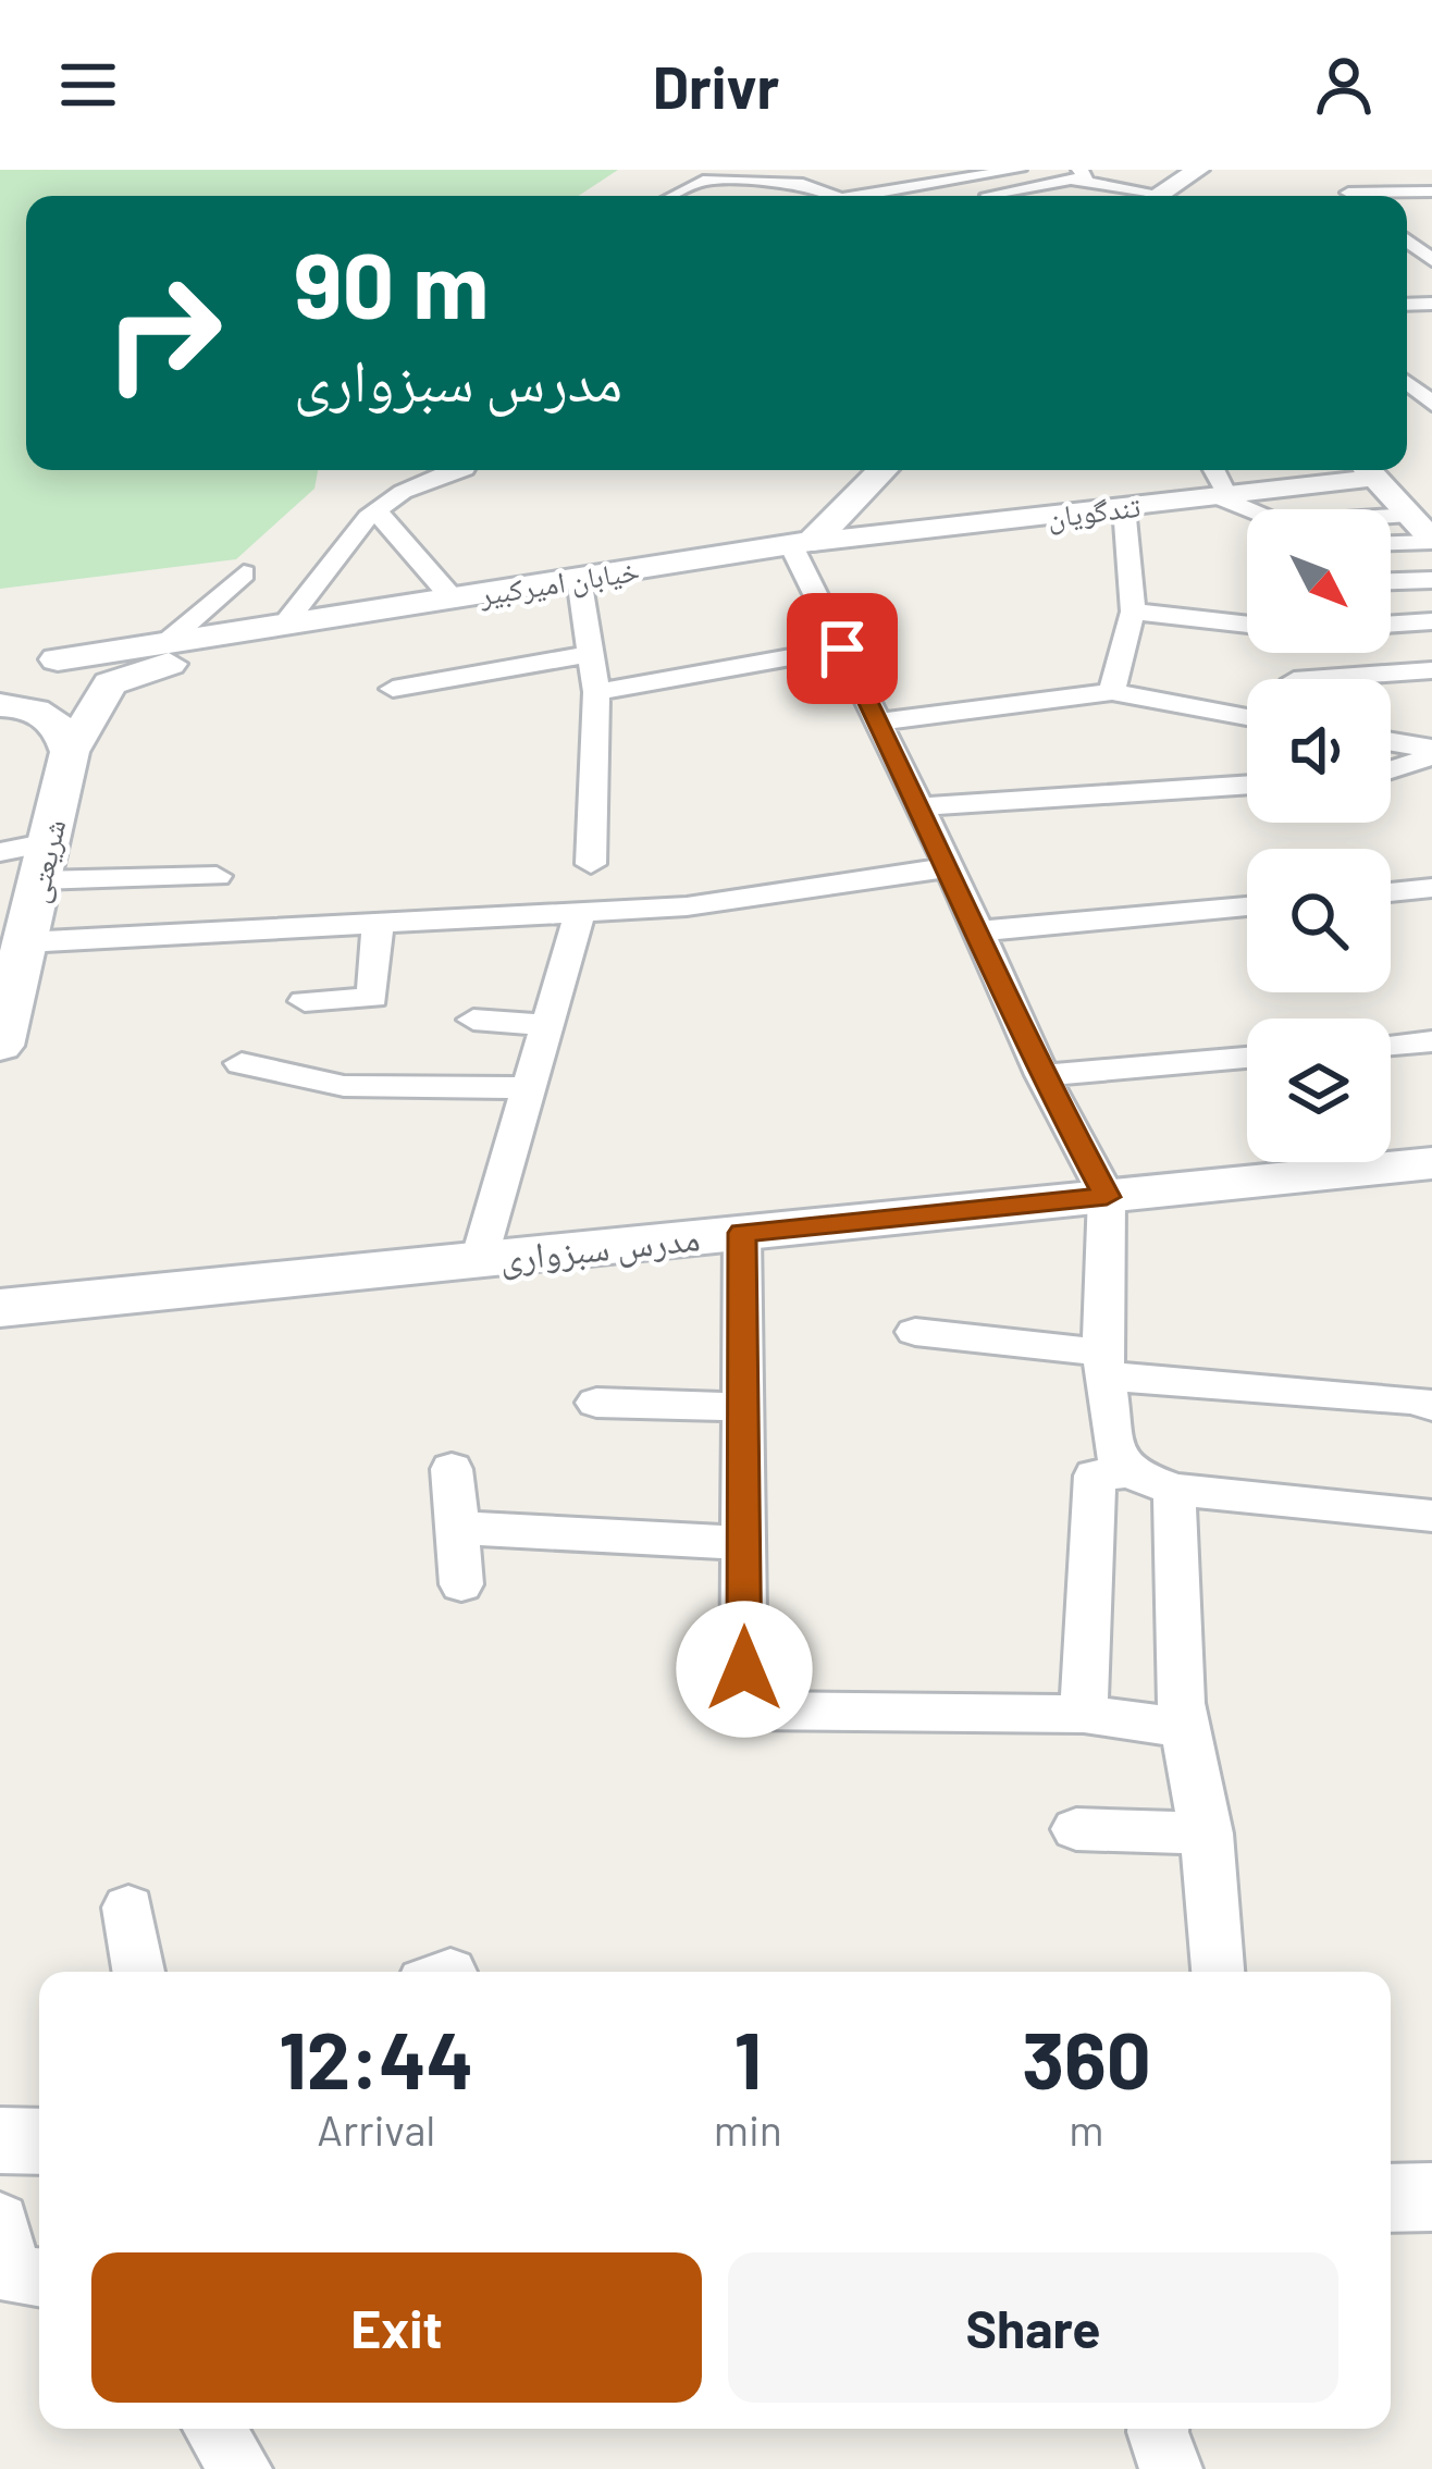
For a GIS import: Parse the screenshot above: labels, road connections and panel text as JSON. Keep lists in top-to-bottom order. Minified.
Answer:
{"streets":{"main road":["خیابان امیرکبیر","شریعتی","مدرس سبزواری"],"street":["تندگویان"]},"crossings":[["تندگویان","خیابان امیرکبیر"]],"north":"bottom right","page":{"header":"Drivr","turn":["90 m","مدرس سبزواری"],"eta":["12:44","Arrival","1","min","360","m"],"buttons":["Exit","Share"]}}
